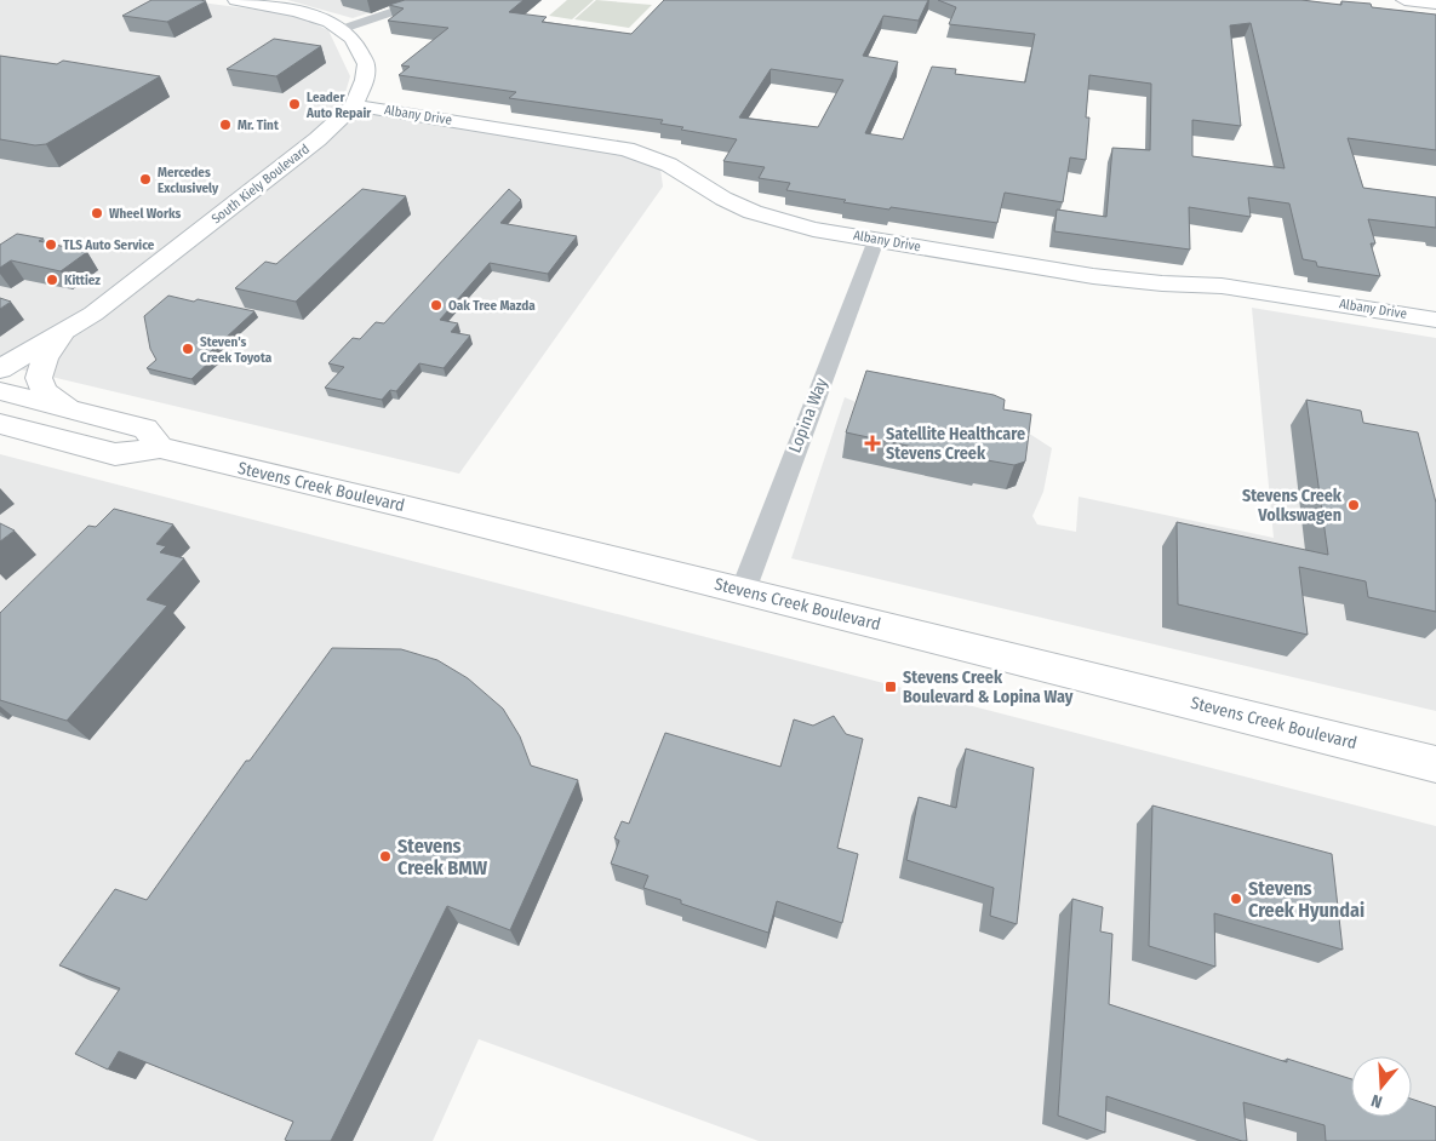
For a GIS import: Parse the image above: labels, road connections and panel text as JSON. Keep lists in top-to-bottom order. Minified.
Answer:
{"streets":{"main road":["Albany Drive","South Kiely Boulevard","Stevens Creek Boulevard"],"street":["Lopina Way"]},"crossings":[["Albany Drive","South Kiely Boulevard"],["Albany Drive","Lopina Way"],["Lopina Way","Stevens Creek Boulevard"]],"places":{"other":["Leader Auto Repair","Mr. Tint","Mercedes Exclusively","Wheel Works","TLS Auto Service","Kittiez","Oak Tree Mazda","Steven's Creek Toyota","Stevens Creek Volkswagen","Stevens Creek BMW","Stevens Creek Hyundai"],"health":["Satellite Healthcare Stevens Creek"],"transit":["Stevens Creek Boulevard & Lopina Way"]},"north":"bottom"}
